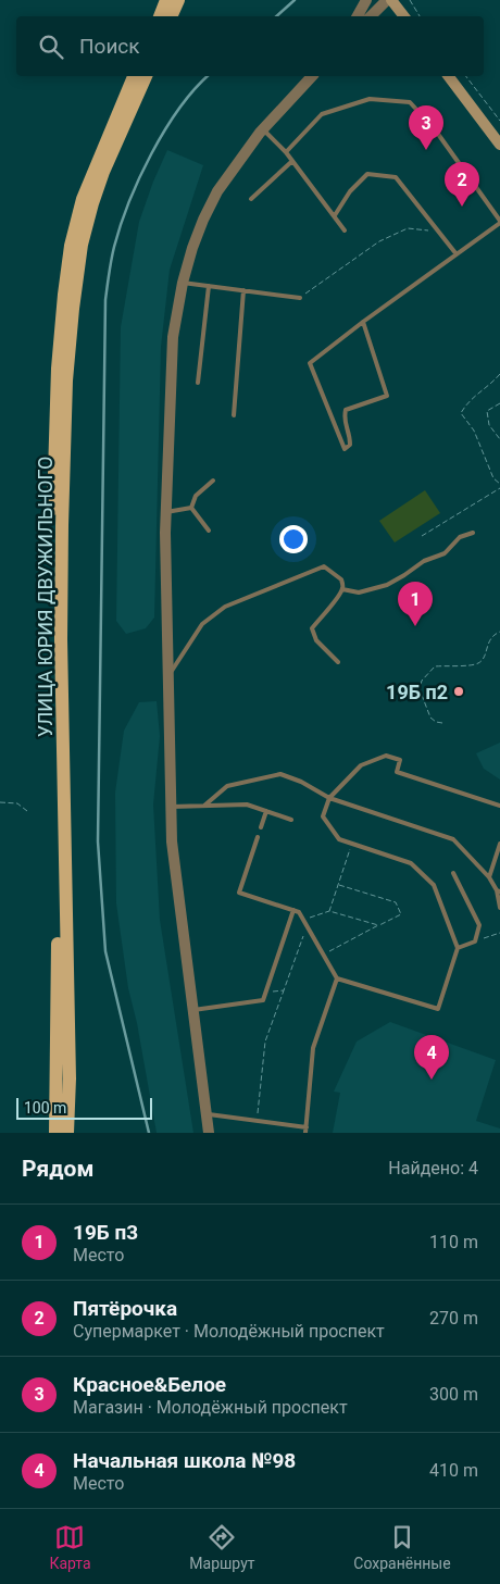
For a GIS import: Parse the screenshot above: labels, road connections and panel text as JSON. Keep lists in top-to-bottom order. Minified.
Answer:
{"streets":{"main road":["УЛИЦА ЮРИЯ ДВУЖИЛЬНОГО"]},"places":["19Б п2"],"scale_bar":"100 m","page":{"search":"Поиск","pins":["3","2","1","4"],"scale":"100 m","heading":["Рядом","Найдено: 4"],"list":[{"mark":"1","name":"19Б п3","note":"Место","value":"110 m"},{"mark":"2","name":"Пятёрочка","note":"Супермаркет · Молодёжный проспект","value":"270 m"},{"mark":"3","name":"Красное&Белое","note":"Магазин · Молодёжный проспект","value":"300 m"},{"mark":"4","name":"Начальная школа №98","note":"Место","value":"410 m"}],"nav":["Карта","Маршрут","Сохранённые"]}}
